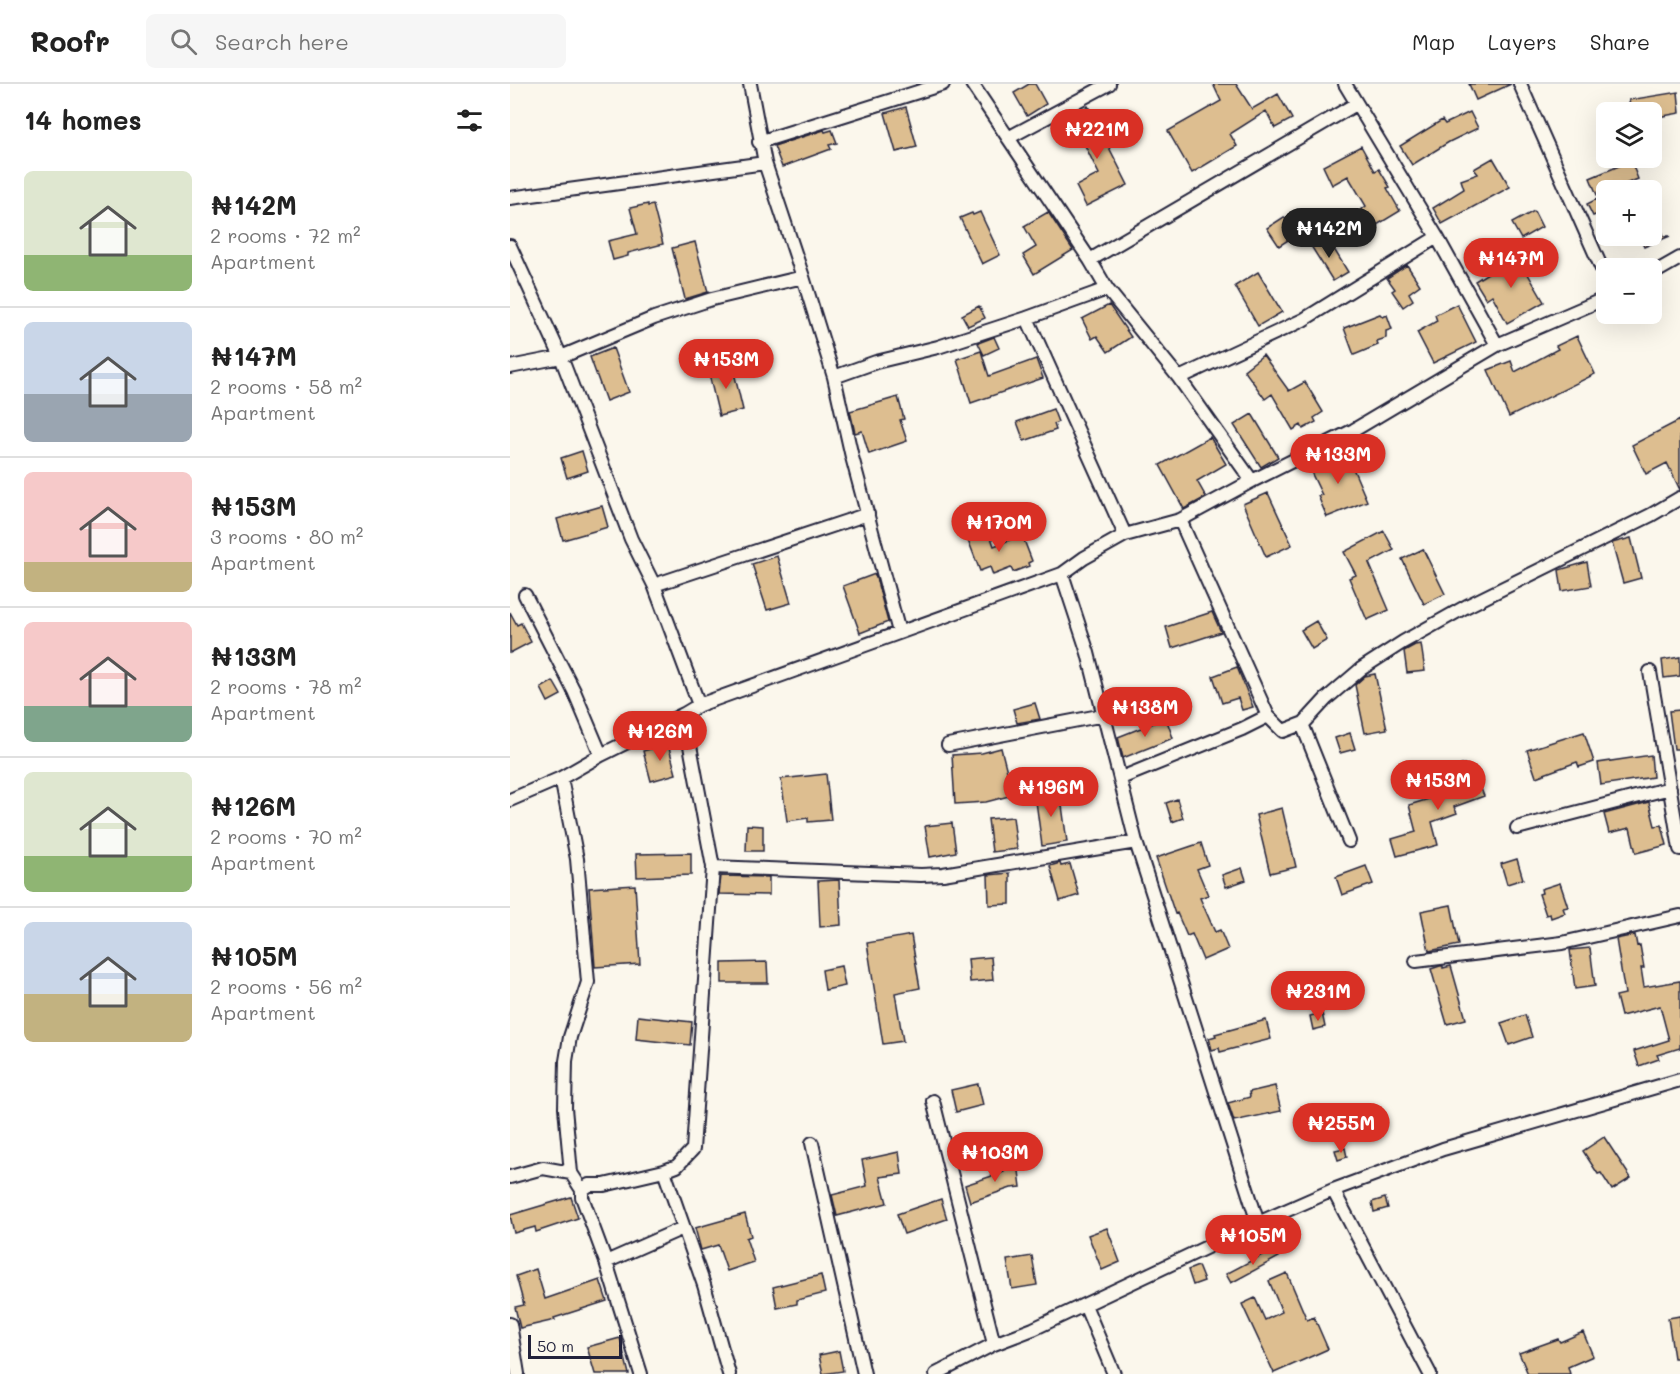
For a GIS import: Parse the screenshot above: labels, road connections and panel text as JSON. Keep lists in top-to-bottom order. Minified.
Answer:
{"scale_bar":"50 m","page":{"header":"Roofr","search":"Search here","nav":["Map","Layers","Share"],"heading":"14 homes","map_buttons":["+","−"],"price":["₦221M","₦142M","₦147M","₦153M","₦133M","₦170M","₦138M","₦126M","₦153M","₦196M","₦231M","₦255M","₦103M","₦105M"],"list":[{"name":"₦142M","note":"2 rooms · 72 m² · Apartment"},{"name":"₦147M","note":"2 rooms · 58 m² · Apartment"},{"name":"₦153M","note":"3 rooms · 80 m² · Apartment"},{"name":"₦133M","note":"2 rooms · 78 m² · Apartment"},{"name":"₦126M","note":"2 rooms · 70 m² · Apartment"},{"name":"₦105M","note":"2 rooms · 56 m² · Apartment"}],"scale":"50 m"}}
